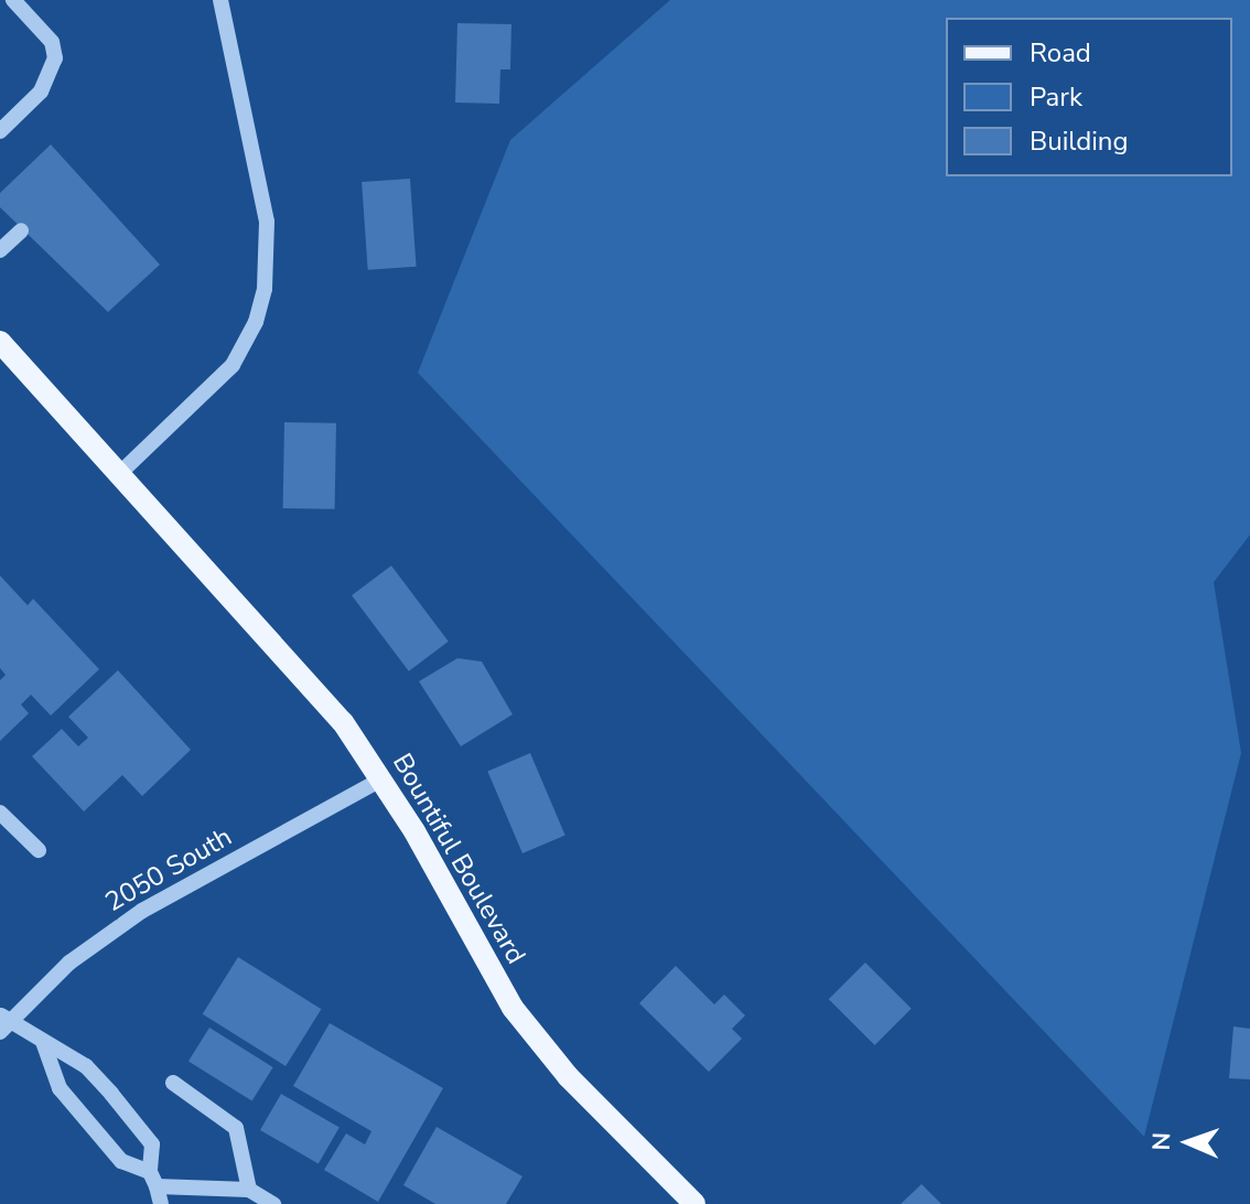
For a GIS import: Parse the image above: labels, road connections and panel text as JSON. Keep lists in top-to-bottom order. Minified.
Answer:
{"streets":{"main road":["Bountiful Boulevard"],"street":["2050 South"]},"crossings":[["Bountiful Boulevard","2050 South"]],"legend":["Road","Park","Building"],"north":"left"}
